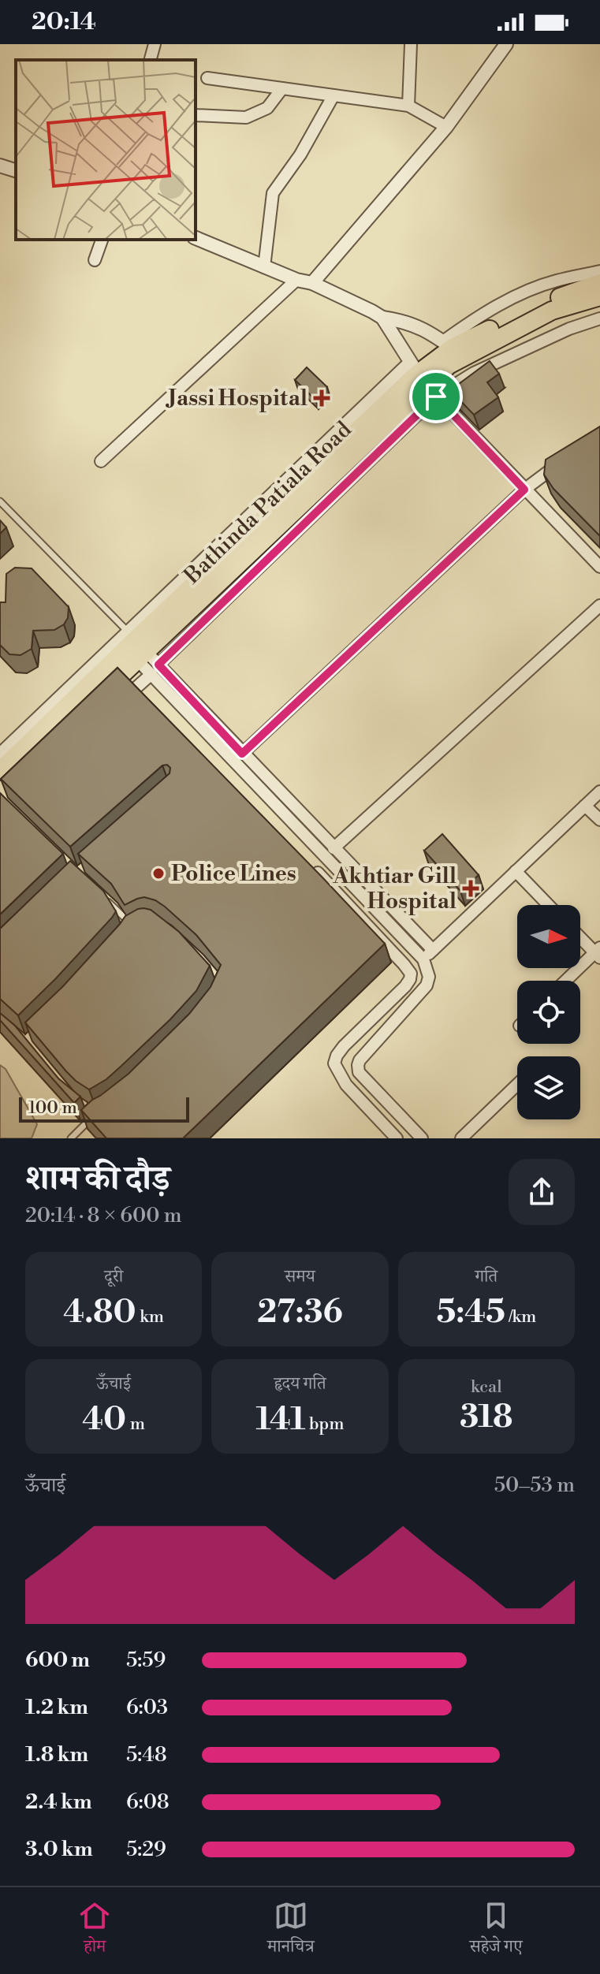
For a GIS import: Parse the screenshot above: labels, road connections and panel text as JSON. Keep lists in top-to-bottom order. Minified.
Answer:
{"places":{"health":["Jassi Hospital","Akhtiar Gill Hospital"],"other":["Police Lines"]},"scale_bar":"100 m","north":"right","page":{"status":"20:14","scale":"100 m","heading":["शाम की दौड़","20:14 · 8 × 600 m"],"stats":[["दूरी","4.80 km"],["समय","27:36"],["गति","5:45 /km"],["ऊँचाई","40 m"],["हृदय गति","141 bpm"],["kcal","318"]],"chart":["ऊँचाई","50–53 m"],"list":[{"name":"600 m","note":"5:59"},{"name":"1.2 km","note":"6:03"},{"name":"1.8 km","note":"5:48"},{"name":"2.4 km","note":"6:08"},{"name":"3.0 km","note":"5:29"}],"tabs":["होम","मानचित्र","सहेजे गए"]}}
